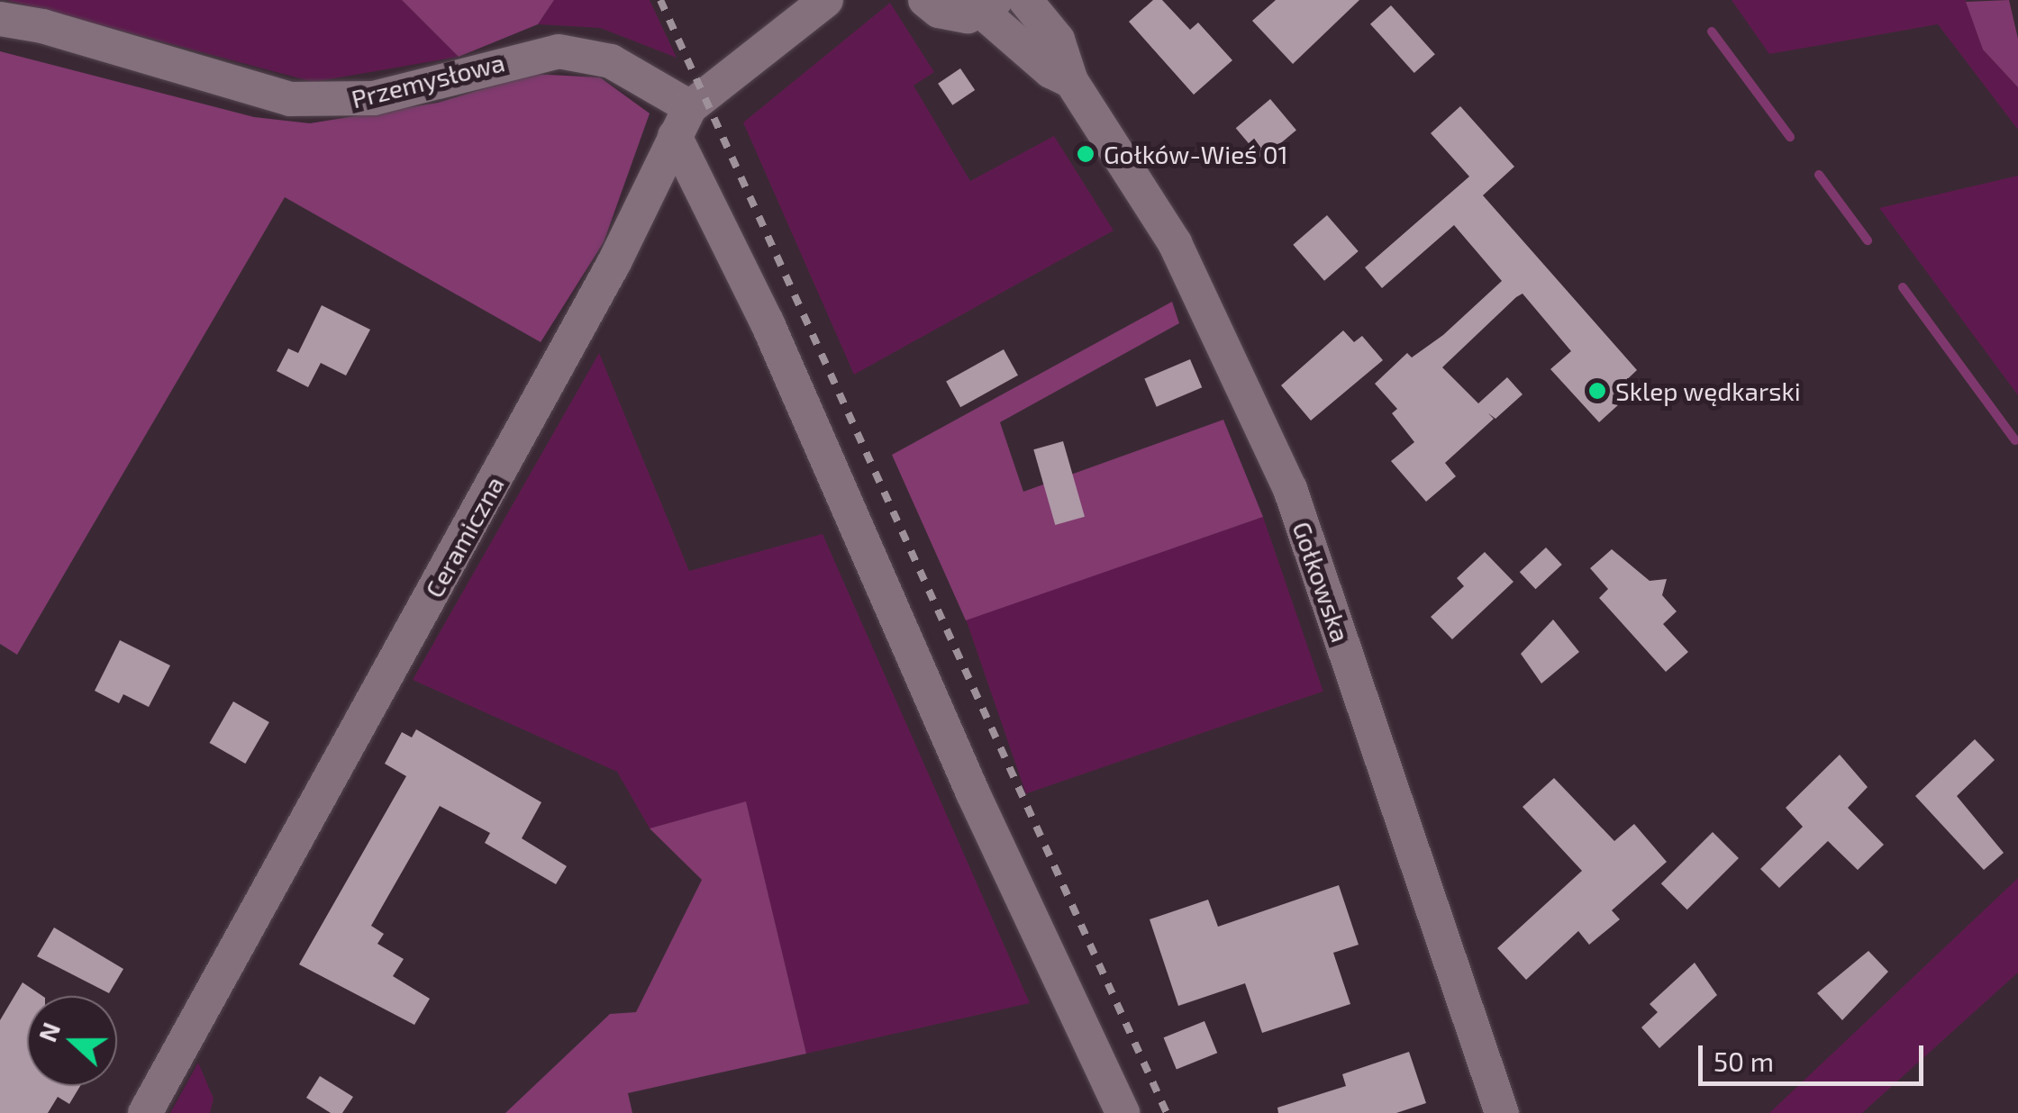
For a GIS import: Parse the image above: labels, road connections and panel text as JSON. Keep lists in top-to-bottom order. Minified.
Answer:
{"streets":{"street":["Przemysłowa","Ceramiczna","Gołkowska"]},"crossings":[["Przemysłowa","Ceramiczna"]],"places":["Gołków-Wieś 01","Sklep wędkarski"],"scale_bar":"50 m","north":"left"}
